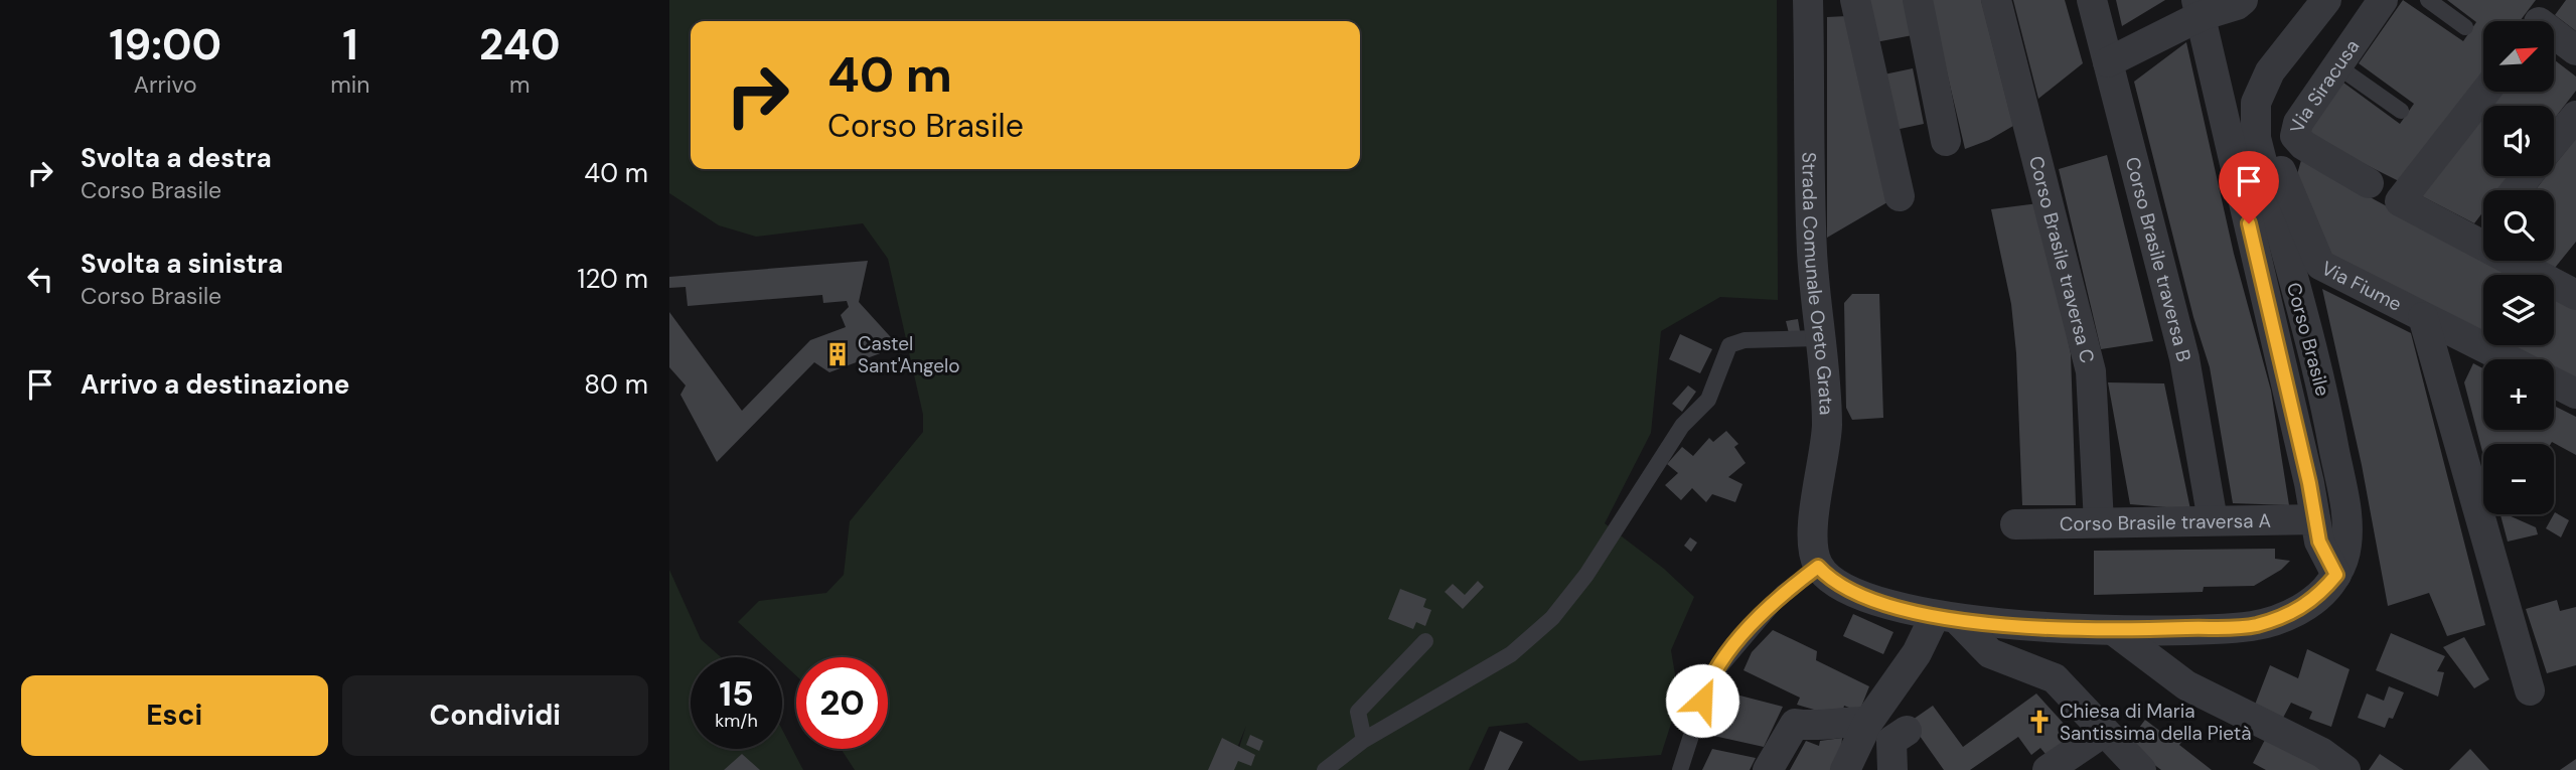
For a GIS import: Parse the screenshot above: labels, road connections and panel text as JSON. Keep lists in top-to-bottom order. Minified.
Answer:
{"streets":{"street":["Via Siracusa","Corso Brasile traversa C","Corso Brasile traversa B","Strada Comunale Oreto Grata","Via Fiume","Corso Brasile","Corso Brasile traversa A"]},"crossings":[["Corso Brasile traversa C","Corso Brasile traversa A"],["Corso Brasile traversa B","Corso Brasile traversa A"],["Strada Comunale Oreto Grata","Corso Brasile"],["Via Fiume","Corso Brasile"],["Corso Brasile","Corso Brasile traversa A"]],"places":{"building":["Castel Sant'Angelo"],"church":["Chiesa di Maria Santissima della Pietà"]},"north":"top right","page":{"eta":["19:00","Arrivo","1","min","240","m"],"map_buttons":["+","−"],"turn":["40 m","Corso Brasile"],"list":[{"name":"Svolta a destra","note":"Corso Brasile","value":"40 m"},{"name":"Svolta a sinistra","note":"Corso Brasile","value":"120 m"},{"name":"Arrivo a destinazione","value":"80 m"}],"speed":"15 km/h","limit":"20","buttons":["Esci","Condividi"]}}
